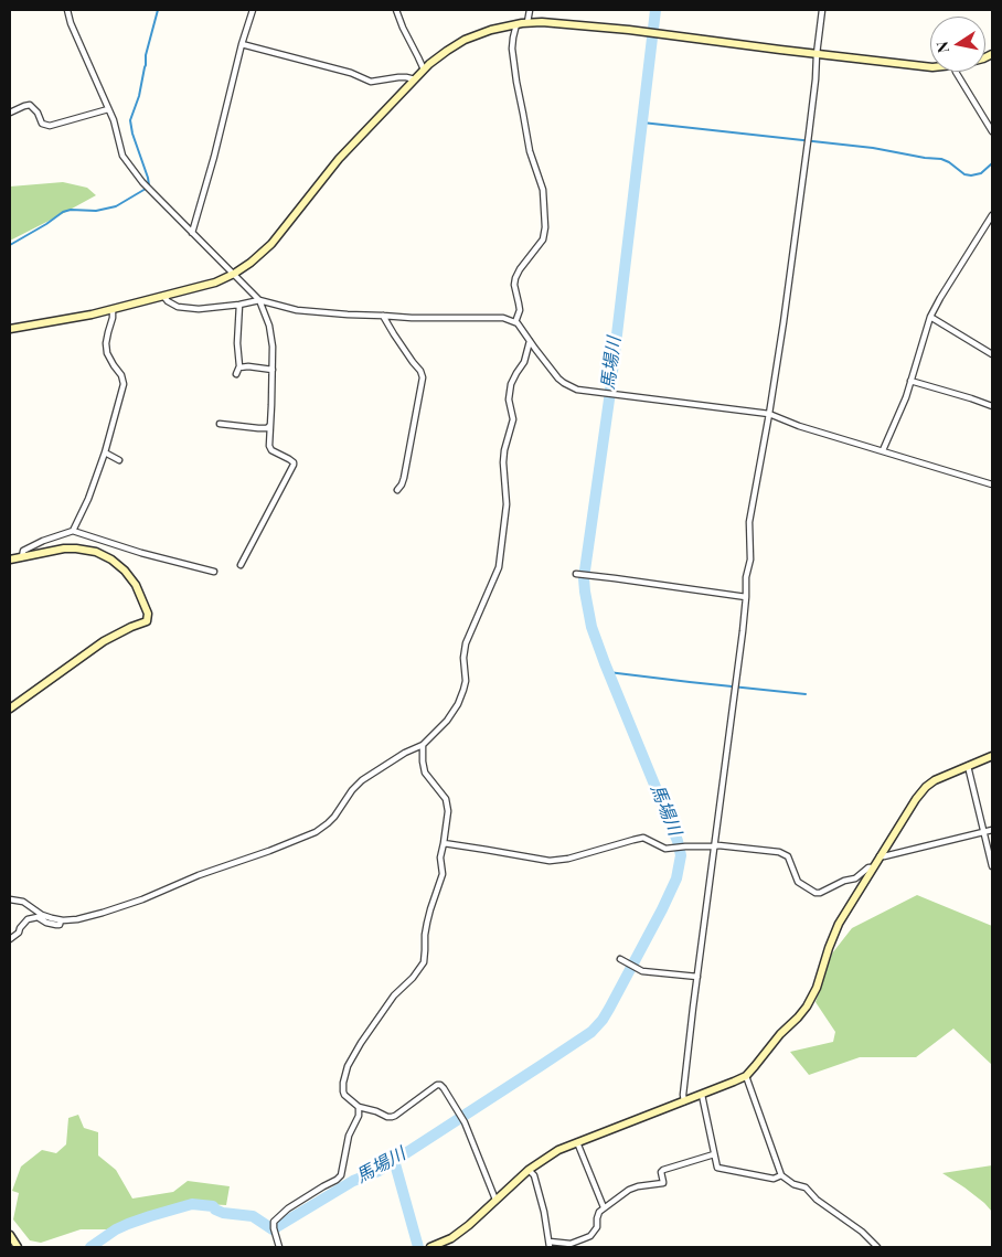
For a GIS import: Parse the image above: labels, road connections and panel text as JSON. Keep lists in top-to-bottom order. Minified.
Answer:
{"water":["馬場川"],"north":"left"}
